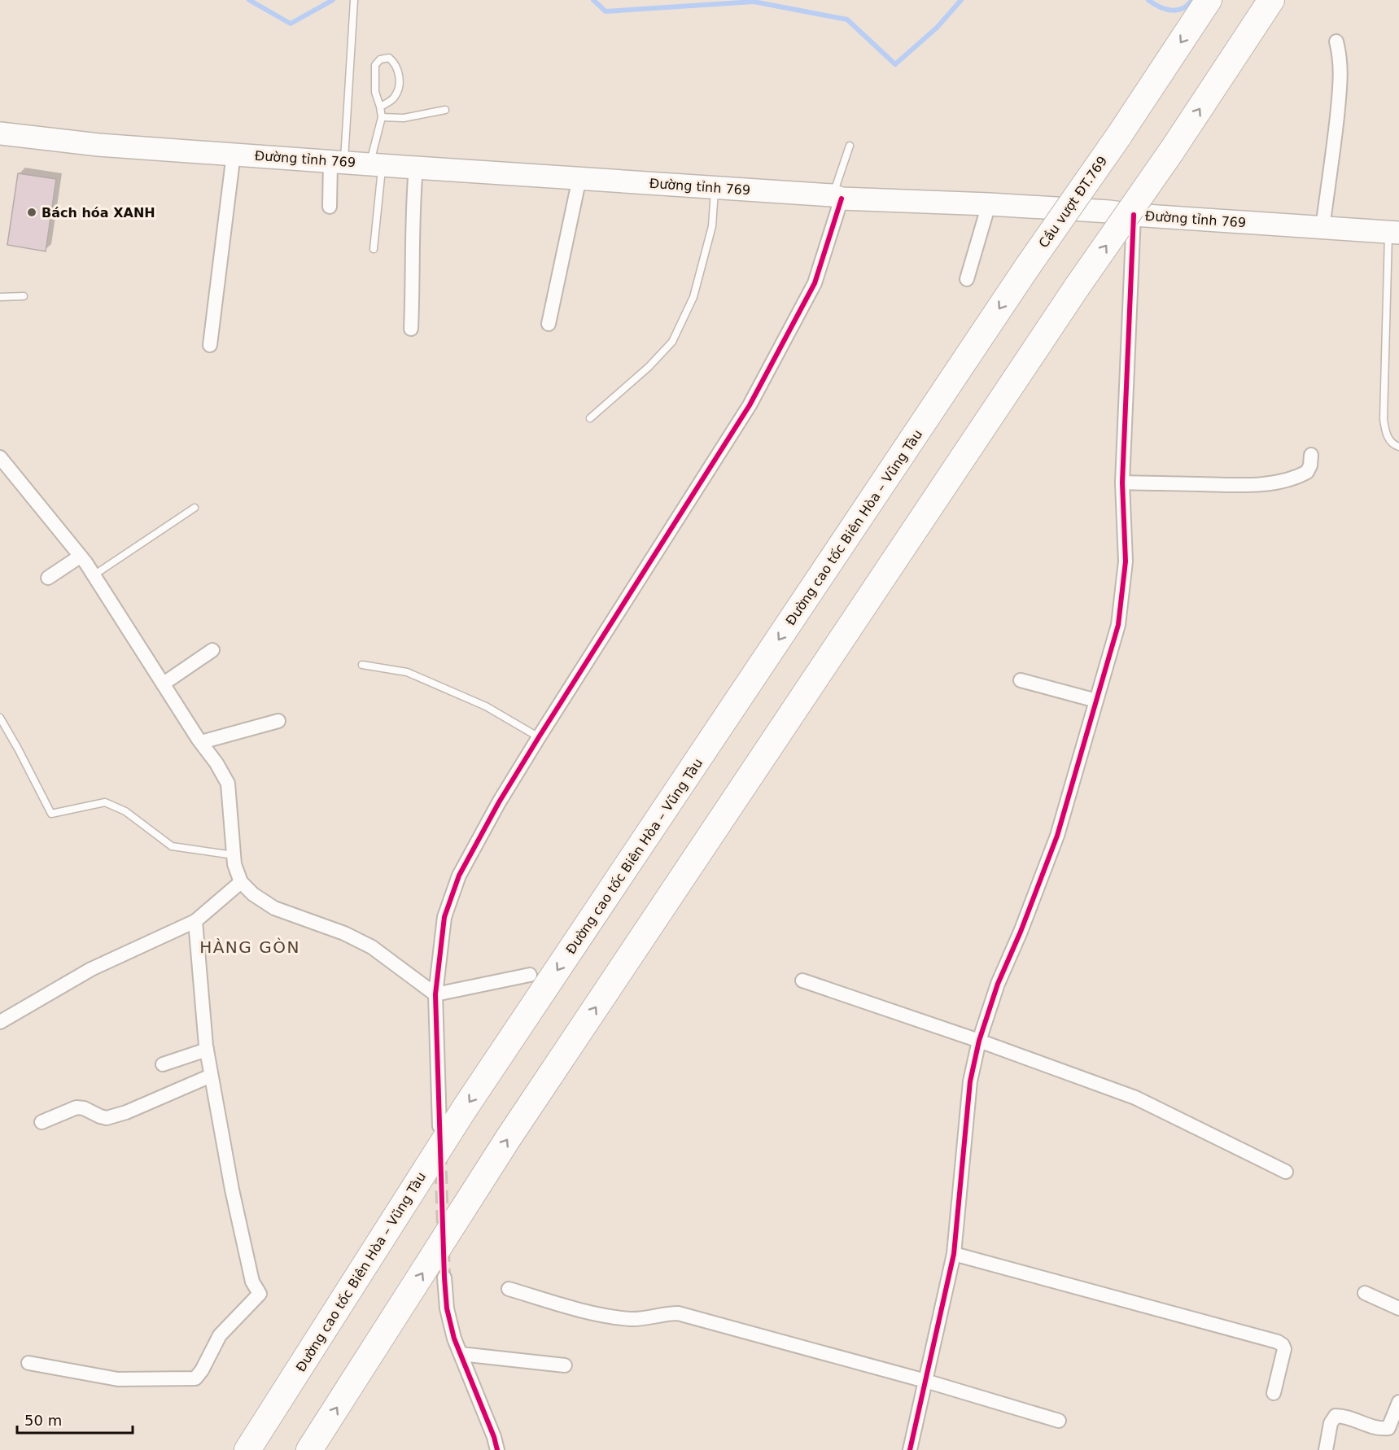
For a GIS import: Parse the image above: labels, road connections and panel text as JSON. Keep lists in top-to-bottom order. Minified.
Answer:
{"streets":{"highway":["Cầu vượt ĐT.769","Đường cao tốc Biên Hòa – Vũng Tàu"],"main road":["Đường tỉnh 769"]},"crossings":[["Cầu vượt ĐT.769","Đường cao tốc Biên Hòa – Vũng Tàu"]],"districts":["HÀNG GÒN"],"places":["Bách hóa XANH"],"scale_bar":"50 m"}
